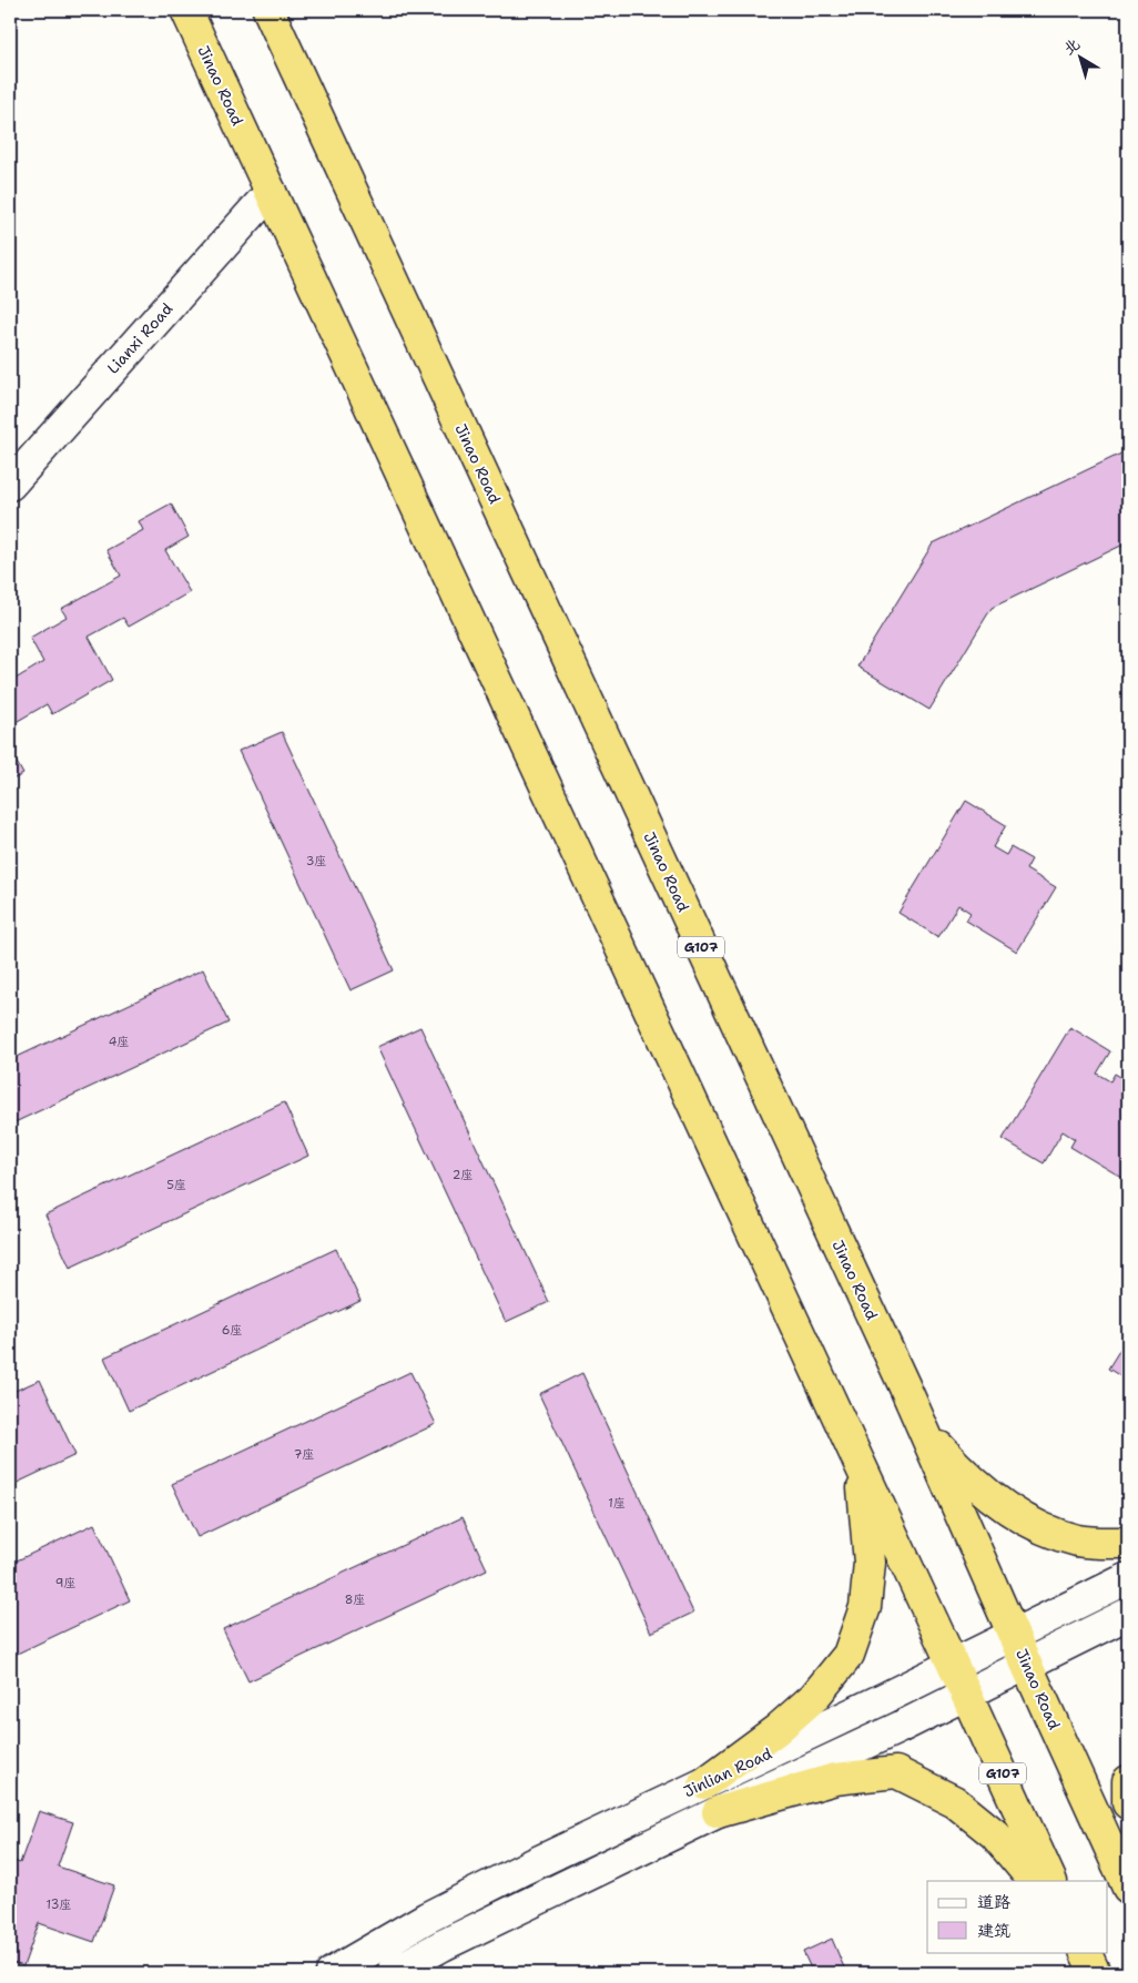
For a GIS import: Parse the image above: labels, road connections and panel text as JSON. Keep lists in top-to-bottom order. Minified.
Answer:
{"streets":{"highway":["Jinao Road","G107"],"street":["Lianxi Road","Jinlian Road"]},"crossings":[["Jinao Road","Lianxi Road"],["Jinao Road","Jinlian Road"]],"house_numbers":["3座","4座","2座","5座","6座","7座","1座","9座","8座","13座"],"legend":["道路","建筑"],"north":"top left"}
